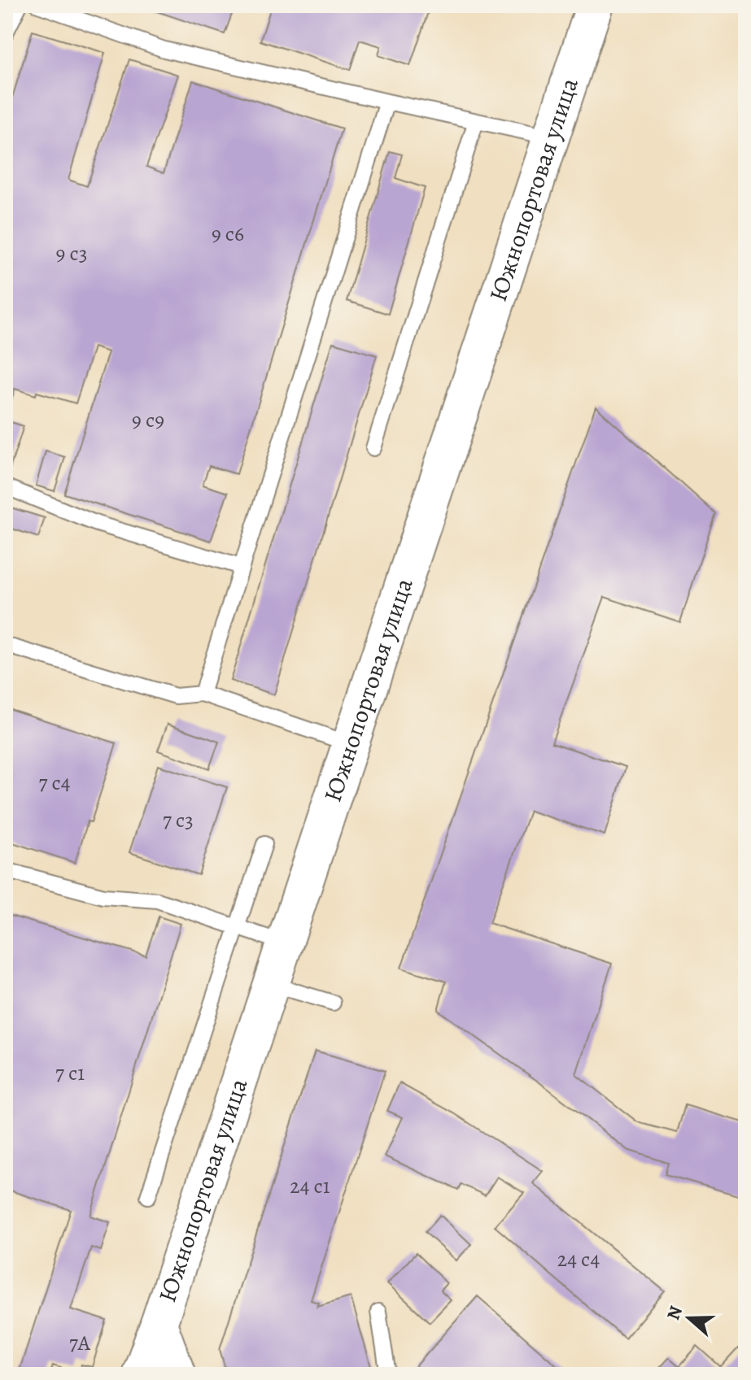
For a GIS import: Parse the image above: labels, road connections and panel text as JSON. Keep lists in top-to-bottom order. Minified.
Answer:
{"streets":{"street":["Южнопортовая улица"]},"house_numbers":["9 с6","9 с3","9 с9","7 с4","7 c3","7 с1","24 с1","24 с4","7А"],"north":"left"}
